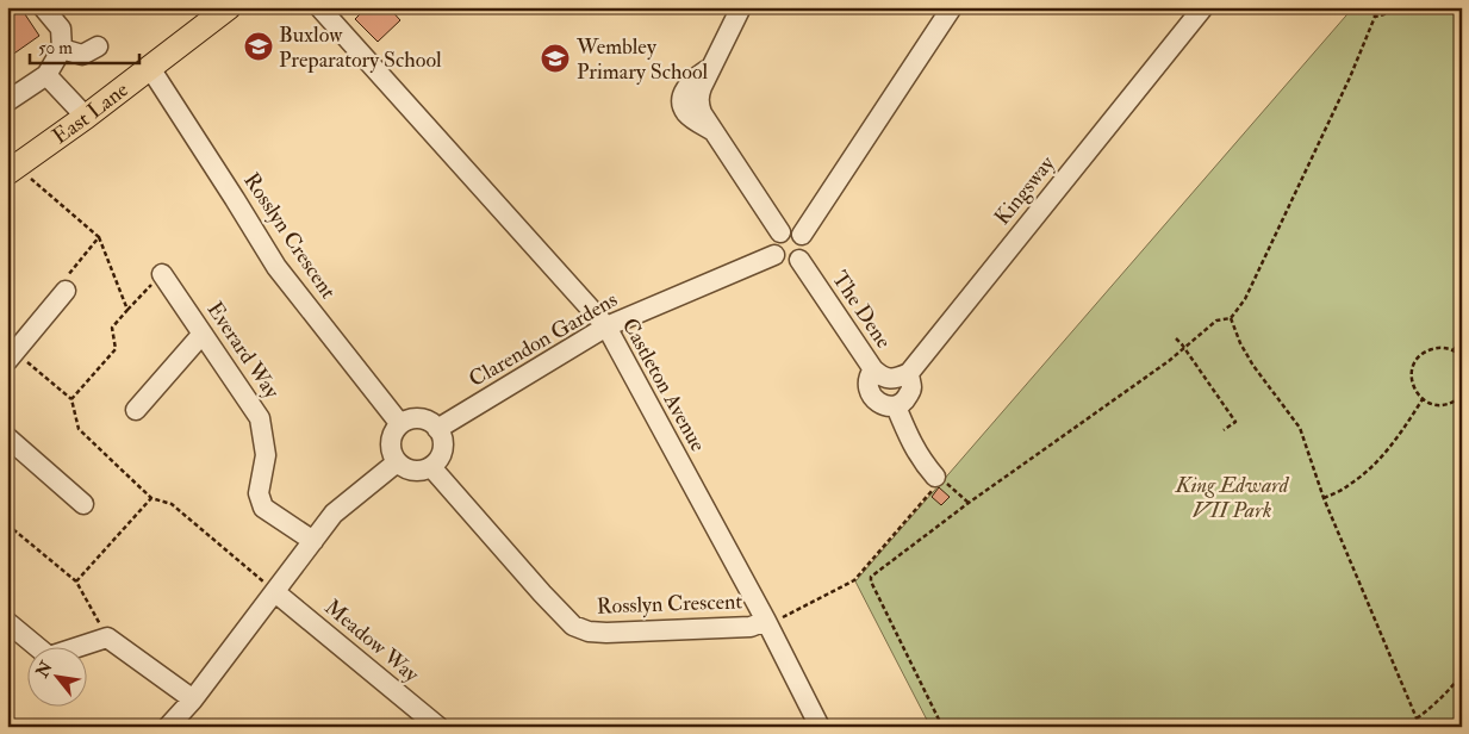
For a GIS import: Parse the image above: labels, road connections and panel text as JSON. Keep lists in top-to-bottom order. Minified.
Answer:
{"streets":{"main road":["East Lane"],"street":["Kingsway","Rosslyn Crescent","The Dene","Clarendon Gardens","Everard Way","Castleton Avenue","Meadow Way"]},"crossings":[["East Lane","Rosslyn Crescent"],["Rosslyn Crescent","Clarendon Gardens"],["Rosslyn Crescent","Castleton Avenue"],["The Dene","Clarendon Gardens"],["Clarendon Gardens","Castleton Avenue"]],"parks":["King Edward VII Park"],"places":{"school or university":["Buxlow Preparatory School","Wembley Primary School"]},"scale_bar":"50 m","north":"top left"}
